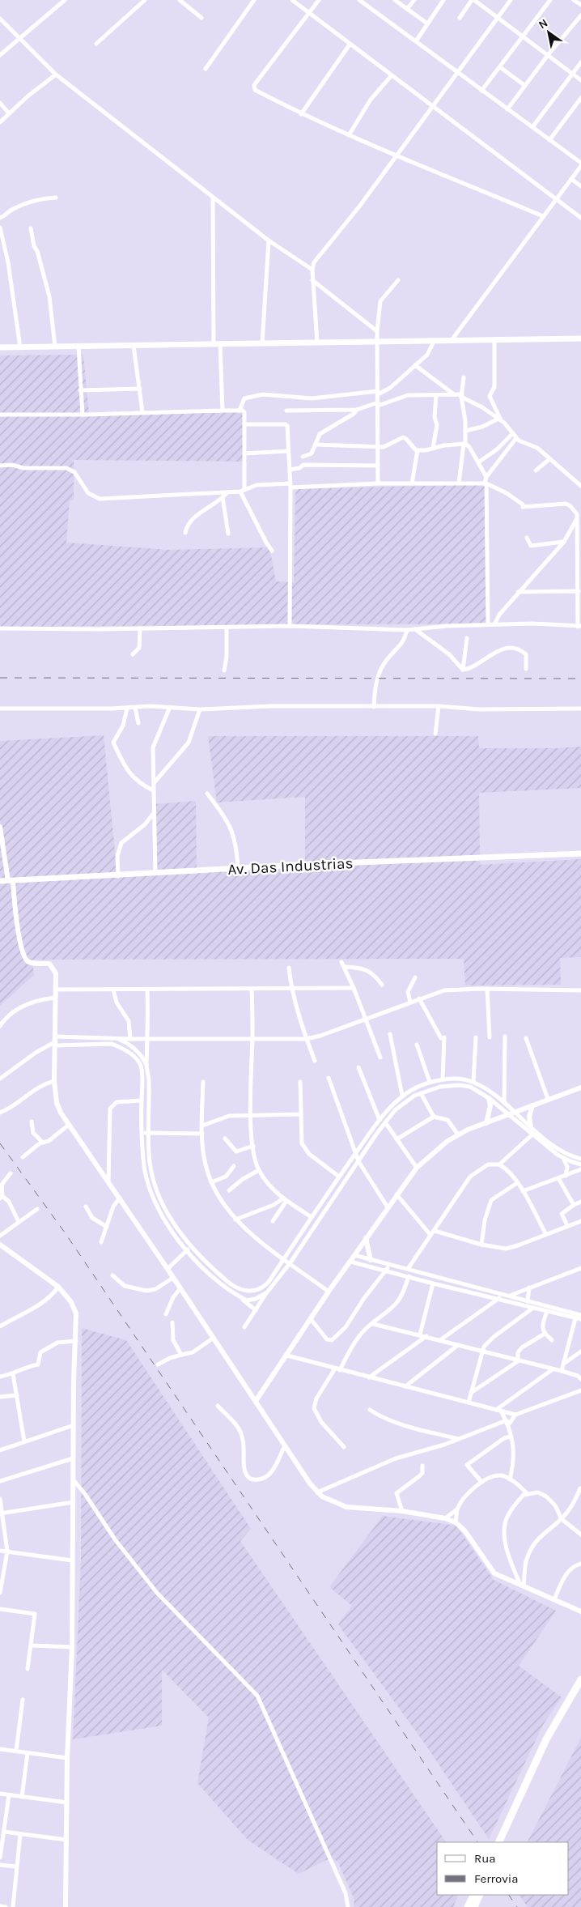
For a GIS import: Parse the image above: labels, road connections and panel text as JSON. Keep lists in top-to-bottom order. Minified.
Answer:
{"streets":{"main road":["Av. Das Industrias"]},"legend":["Rua","Ferrovia"],"north":"top left"}
